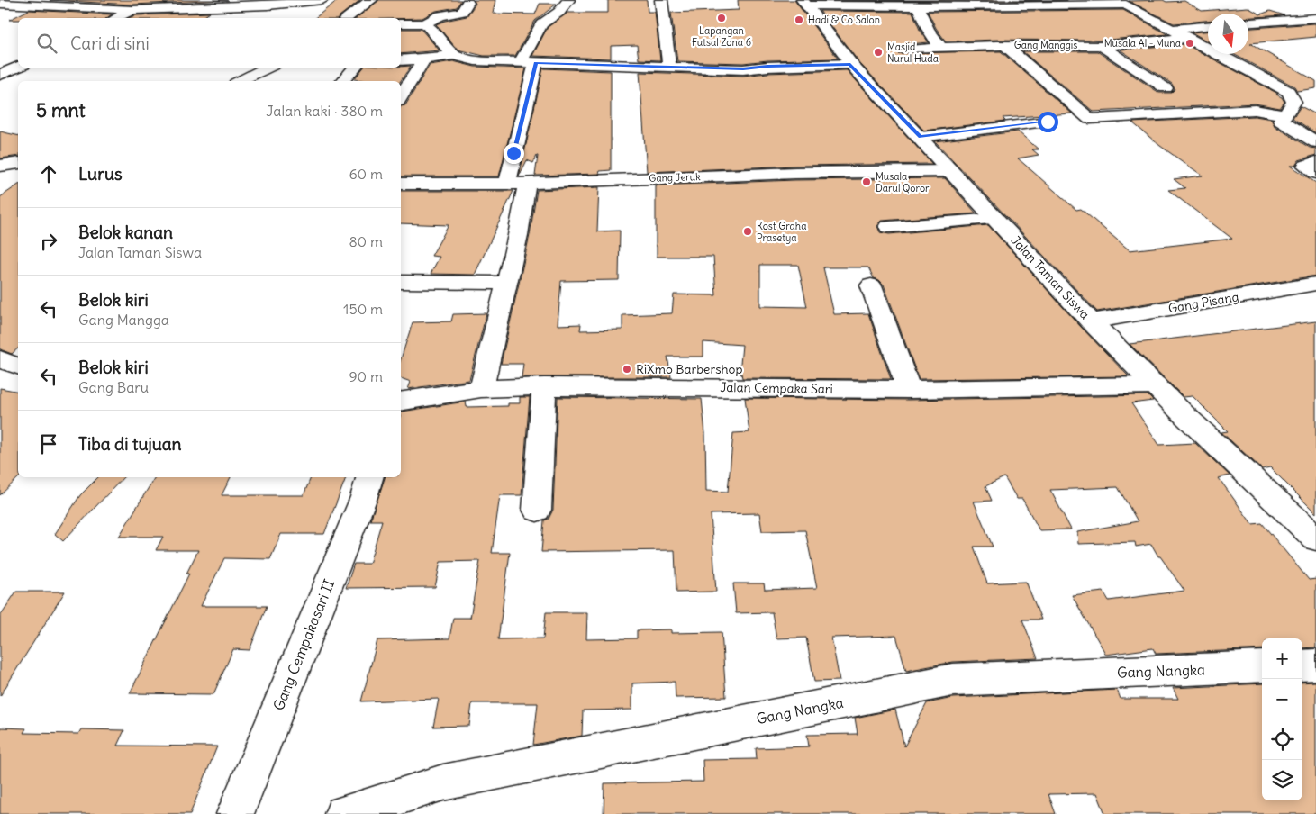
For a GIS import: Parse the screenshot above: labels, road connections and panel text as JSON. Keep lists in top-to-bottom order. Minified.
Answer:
{"streets":{"street":["Gang Manggis","Gang Jeruk","Jalan Taman Siswa","Gang Pisang","Jalan Cempaka Sari","Gang Cempakasari II","Gang Nangka"]},"crossings":[["Gang Jeruk","Jalan Taman Siswa"],["Jalan Taman Siswa","Gang Pisang"],["Jalan Taman Siswa","Jalan Cempaka Sari"]],"places":["Lapangan Futsal Zona 6","Hadi & Co Salon","Musala Al - Muna","Masjid Nurul Huda","Musala Darul Qoror","Kost Graha Prasetya","RiXmo Barbershop"],"north":"bottom","page":{"search":"Cari di sini","heading":["5 mnt","Jalan kaki · 380 m"],"list":[["Lurus","60 m"],["Belok kanan","Jalan Taman Siswa","80 m"],["Belok kiri","Gang Mangga","150 m"],["Belok kiri","Gang Baru","90 m"],"Tiba di tujuan"],"map_buttons":["+","−"]}}
